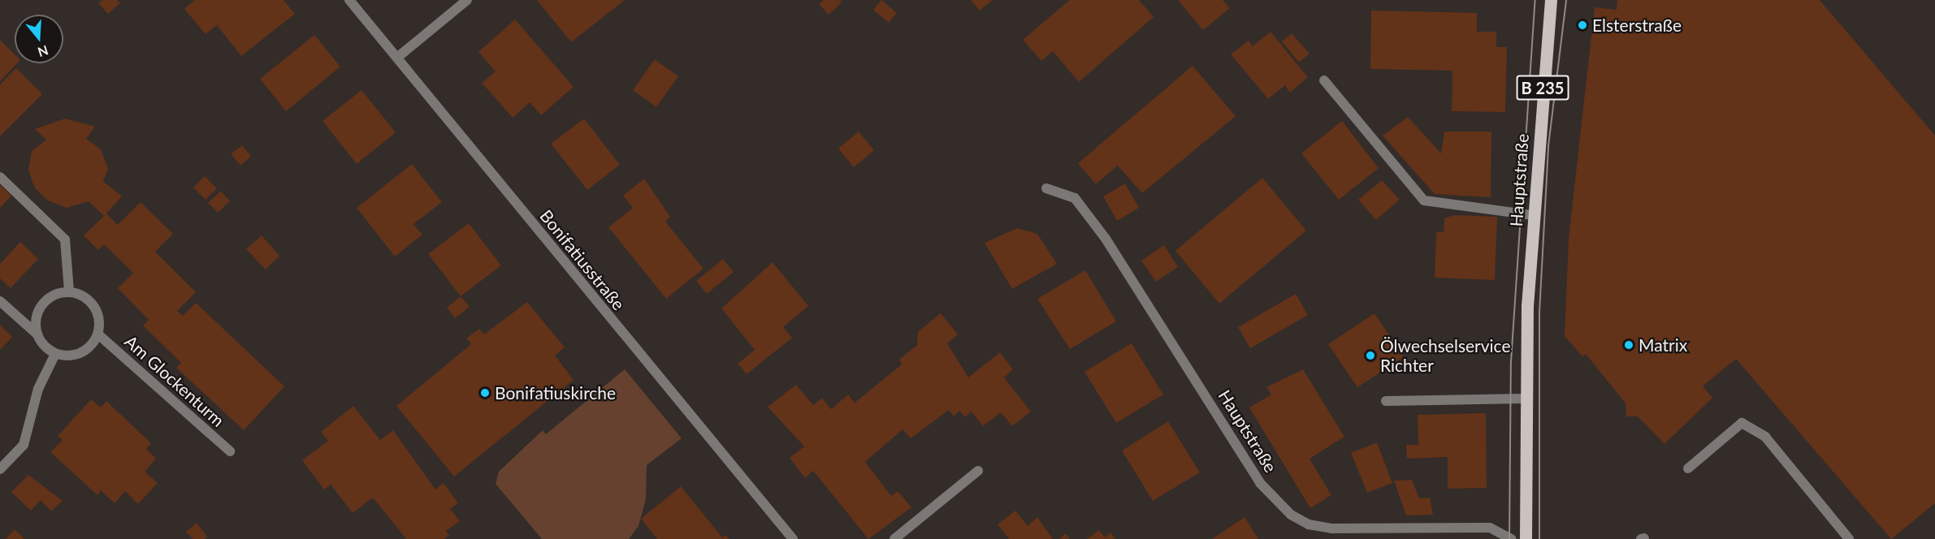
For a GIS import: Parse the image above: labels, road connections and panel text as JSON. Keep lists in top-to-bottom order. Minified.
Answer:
{"streets":{"main road":["B 235","Hauptstraße"],"street":["Bonifatiusstraße","Am Glockenturm"]},"places":["Elsterstraße","Matrix","Ölwechselservice Richter","Bonifatiuskirche"],"north":"bottom"}
